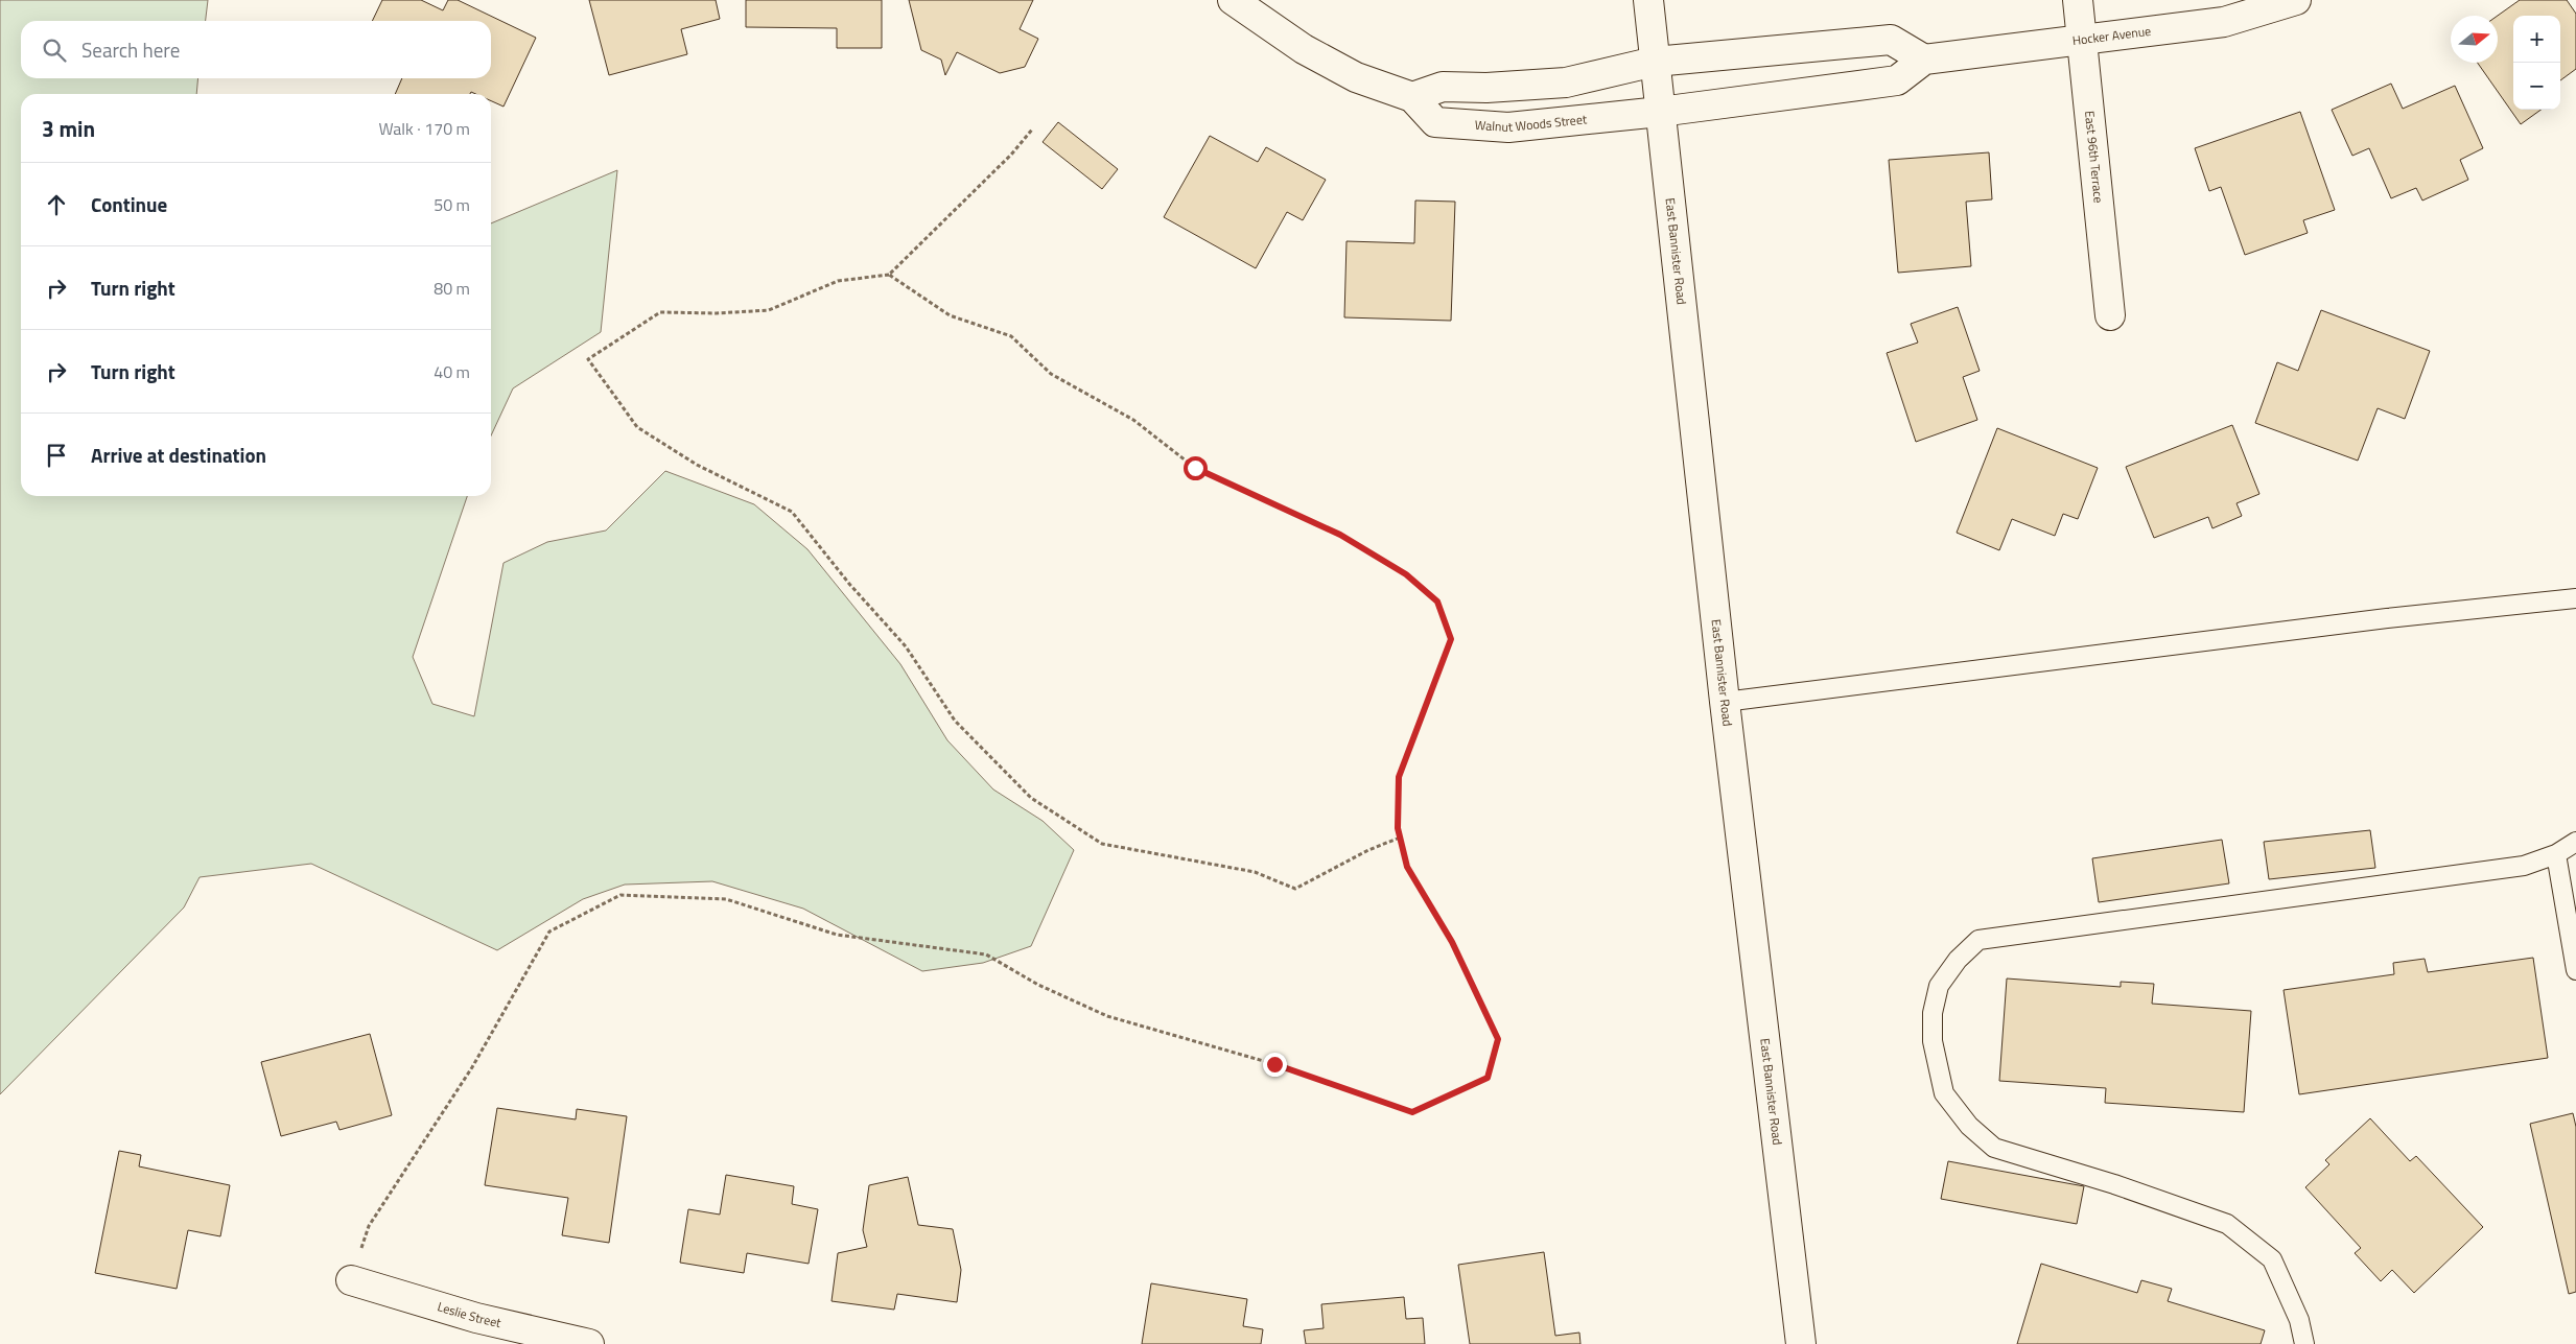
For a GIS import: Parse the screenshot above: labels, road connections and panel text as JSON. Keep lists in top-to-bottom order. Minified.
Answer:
{"streets":{"street":["Hocker Avenue","Walnut Woods Street","East 96th Terrace","East Bannister Road","Leslie Street"]},"crossings":[["Hocker Avenue","Walnut Woods Street"],["Hocker Avenue","East 96th Terrace"],["Hocker Avenue","East Bannister Road"],["Walnut Woods Street","East Bannister Road"]],"north":"right","page":{"map_buttons":["+","−"],"search":"Search here","heading":["3 min","Walk · 170 m"],"list":[["Continue","50 m"],["Turn right","80 m"],["Turn right","40 m"],"Arrive at destination"]}}
